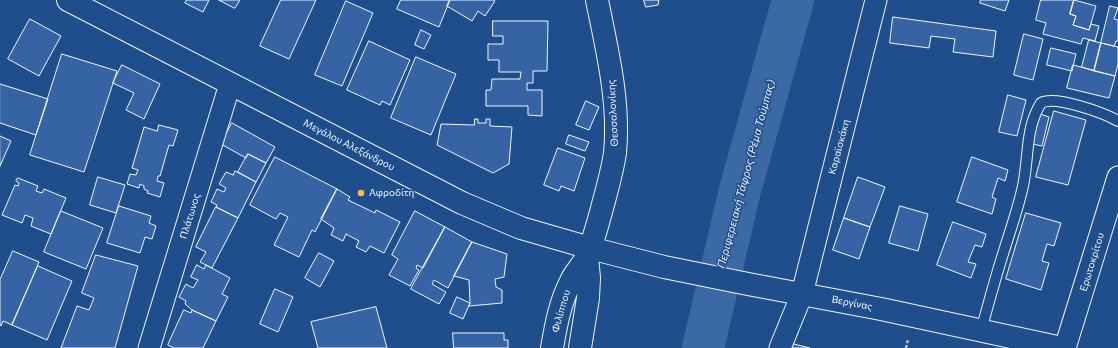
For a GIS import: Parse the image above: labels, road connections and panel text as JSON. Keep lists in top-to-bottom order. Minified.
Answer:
{"streets":{"street":["Θεσσαλονίκης","Μεγάλου Αλεξάνδρου","Καραϊσκάκη","Πλάτωνος","Ερωτοκρίτου","Βεργίνας","Φιλίππου"]},"crossings":[["Θεσσαλονίκης","Μεγάλου Αλεξάνδρου"],["Θεσσαλονίκης","Φιλίππου"],["Μεγάλου Αλεξάνδρου","Πλάτωνος"],["Μεγάλου Αλεξάνδρου","Βεργίνας"],["Μεγάλου Αλεξάνδρου","Φιλίππου"],["Καραϊσκάκη","Βεργίνας"]],"water":["Περιφερειακή Τάφρος (Ρέμα Τούμπας)"],"places":["Αφροδίτη"]}
